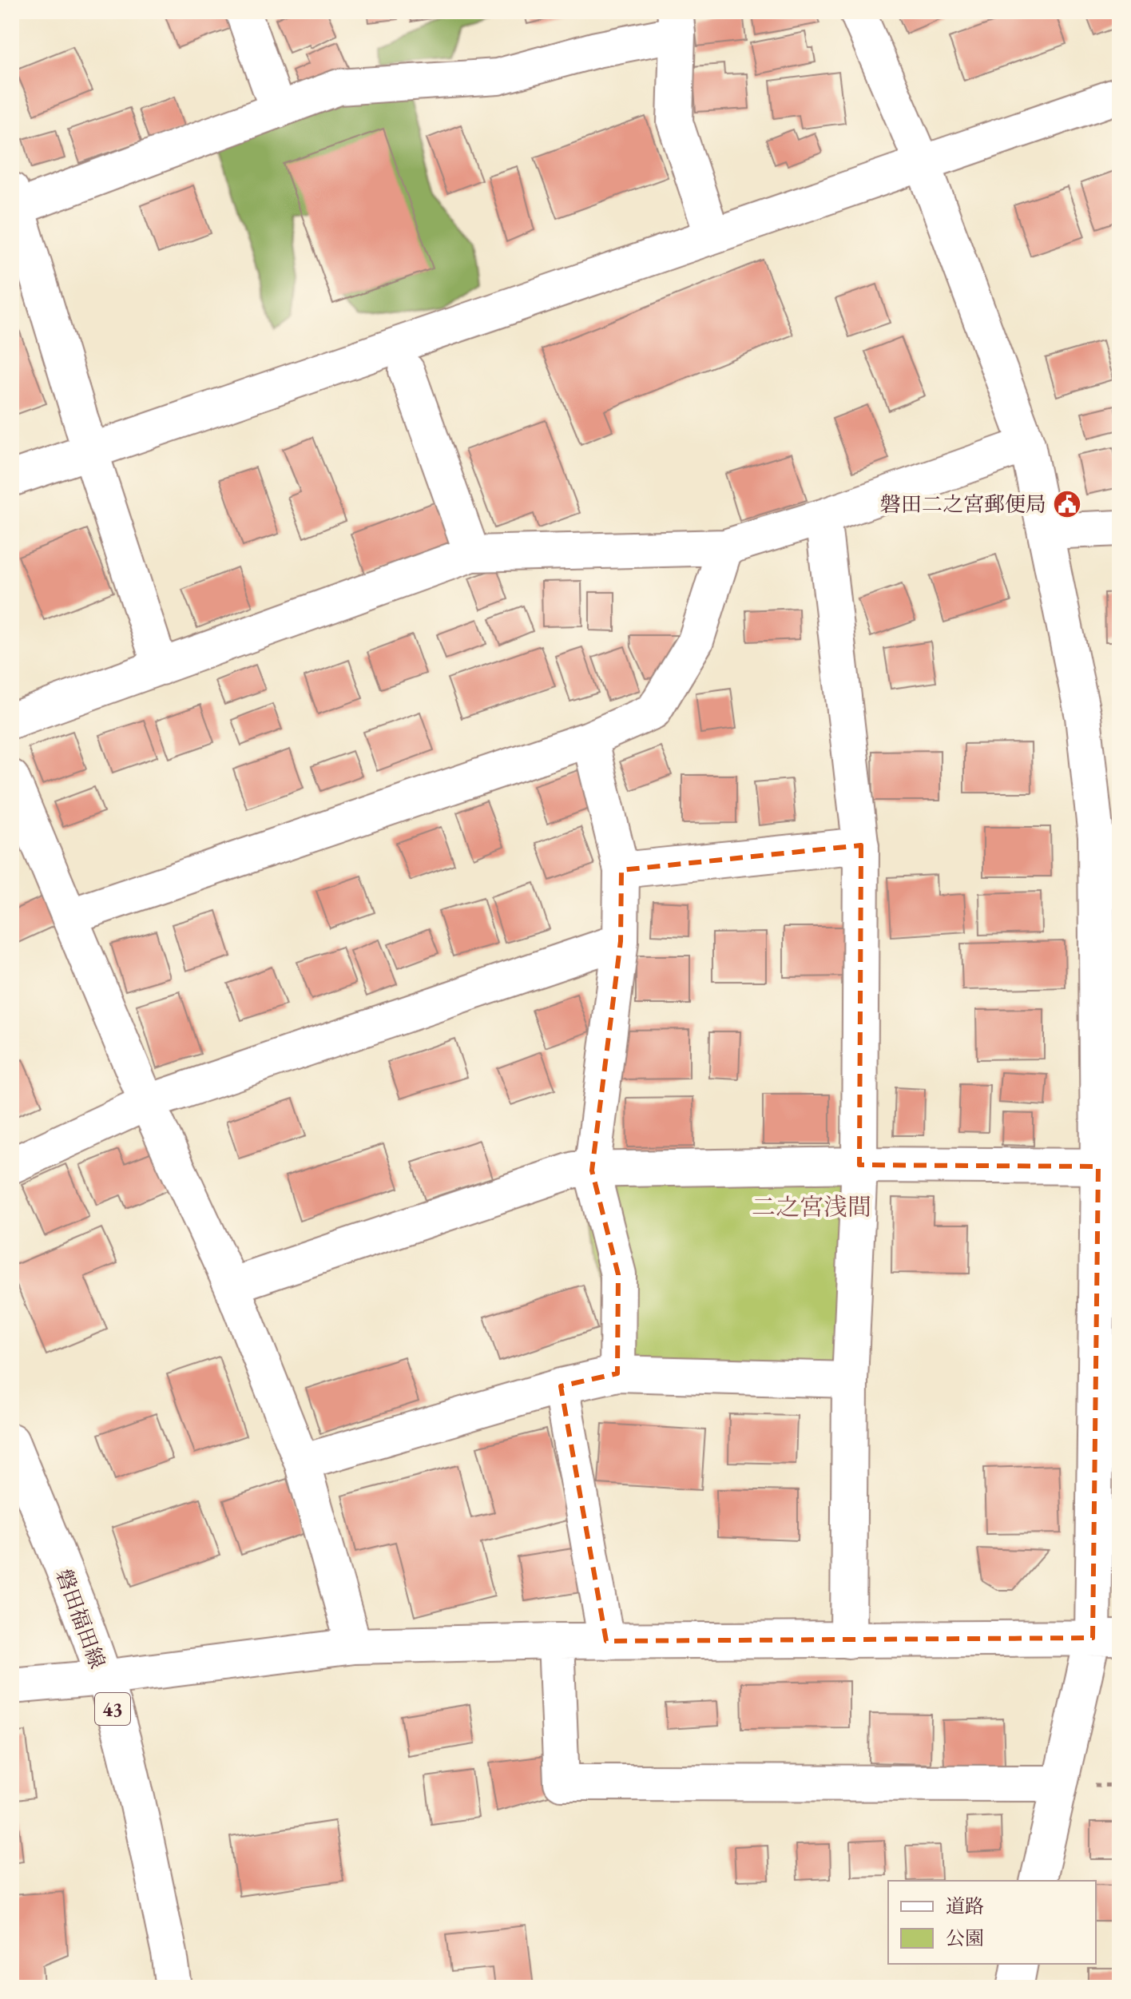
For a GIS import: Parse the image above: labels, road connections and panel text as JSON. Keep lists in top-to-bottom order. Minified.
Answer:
{"streets":{"street":["磐田福田線","43"]},"districts":["二之宮浅間"],"places":{"public building":["磐田二之宮郵便局"]},"legend":["道路","公園"]}
